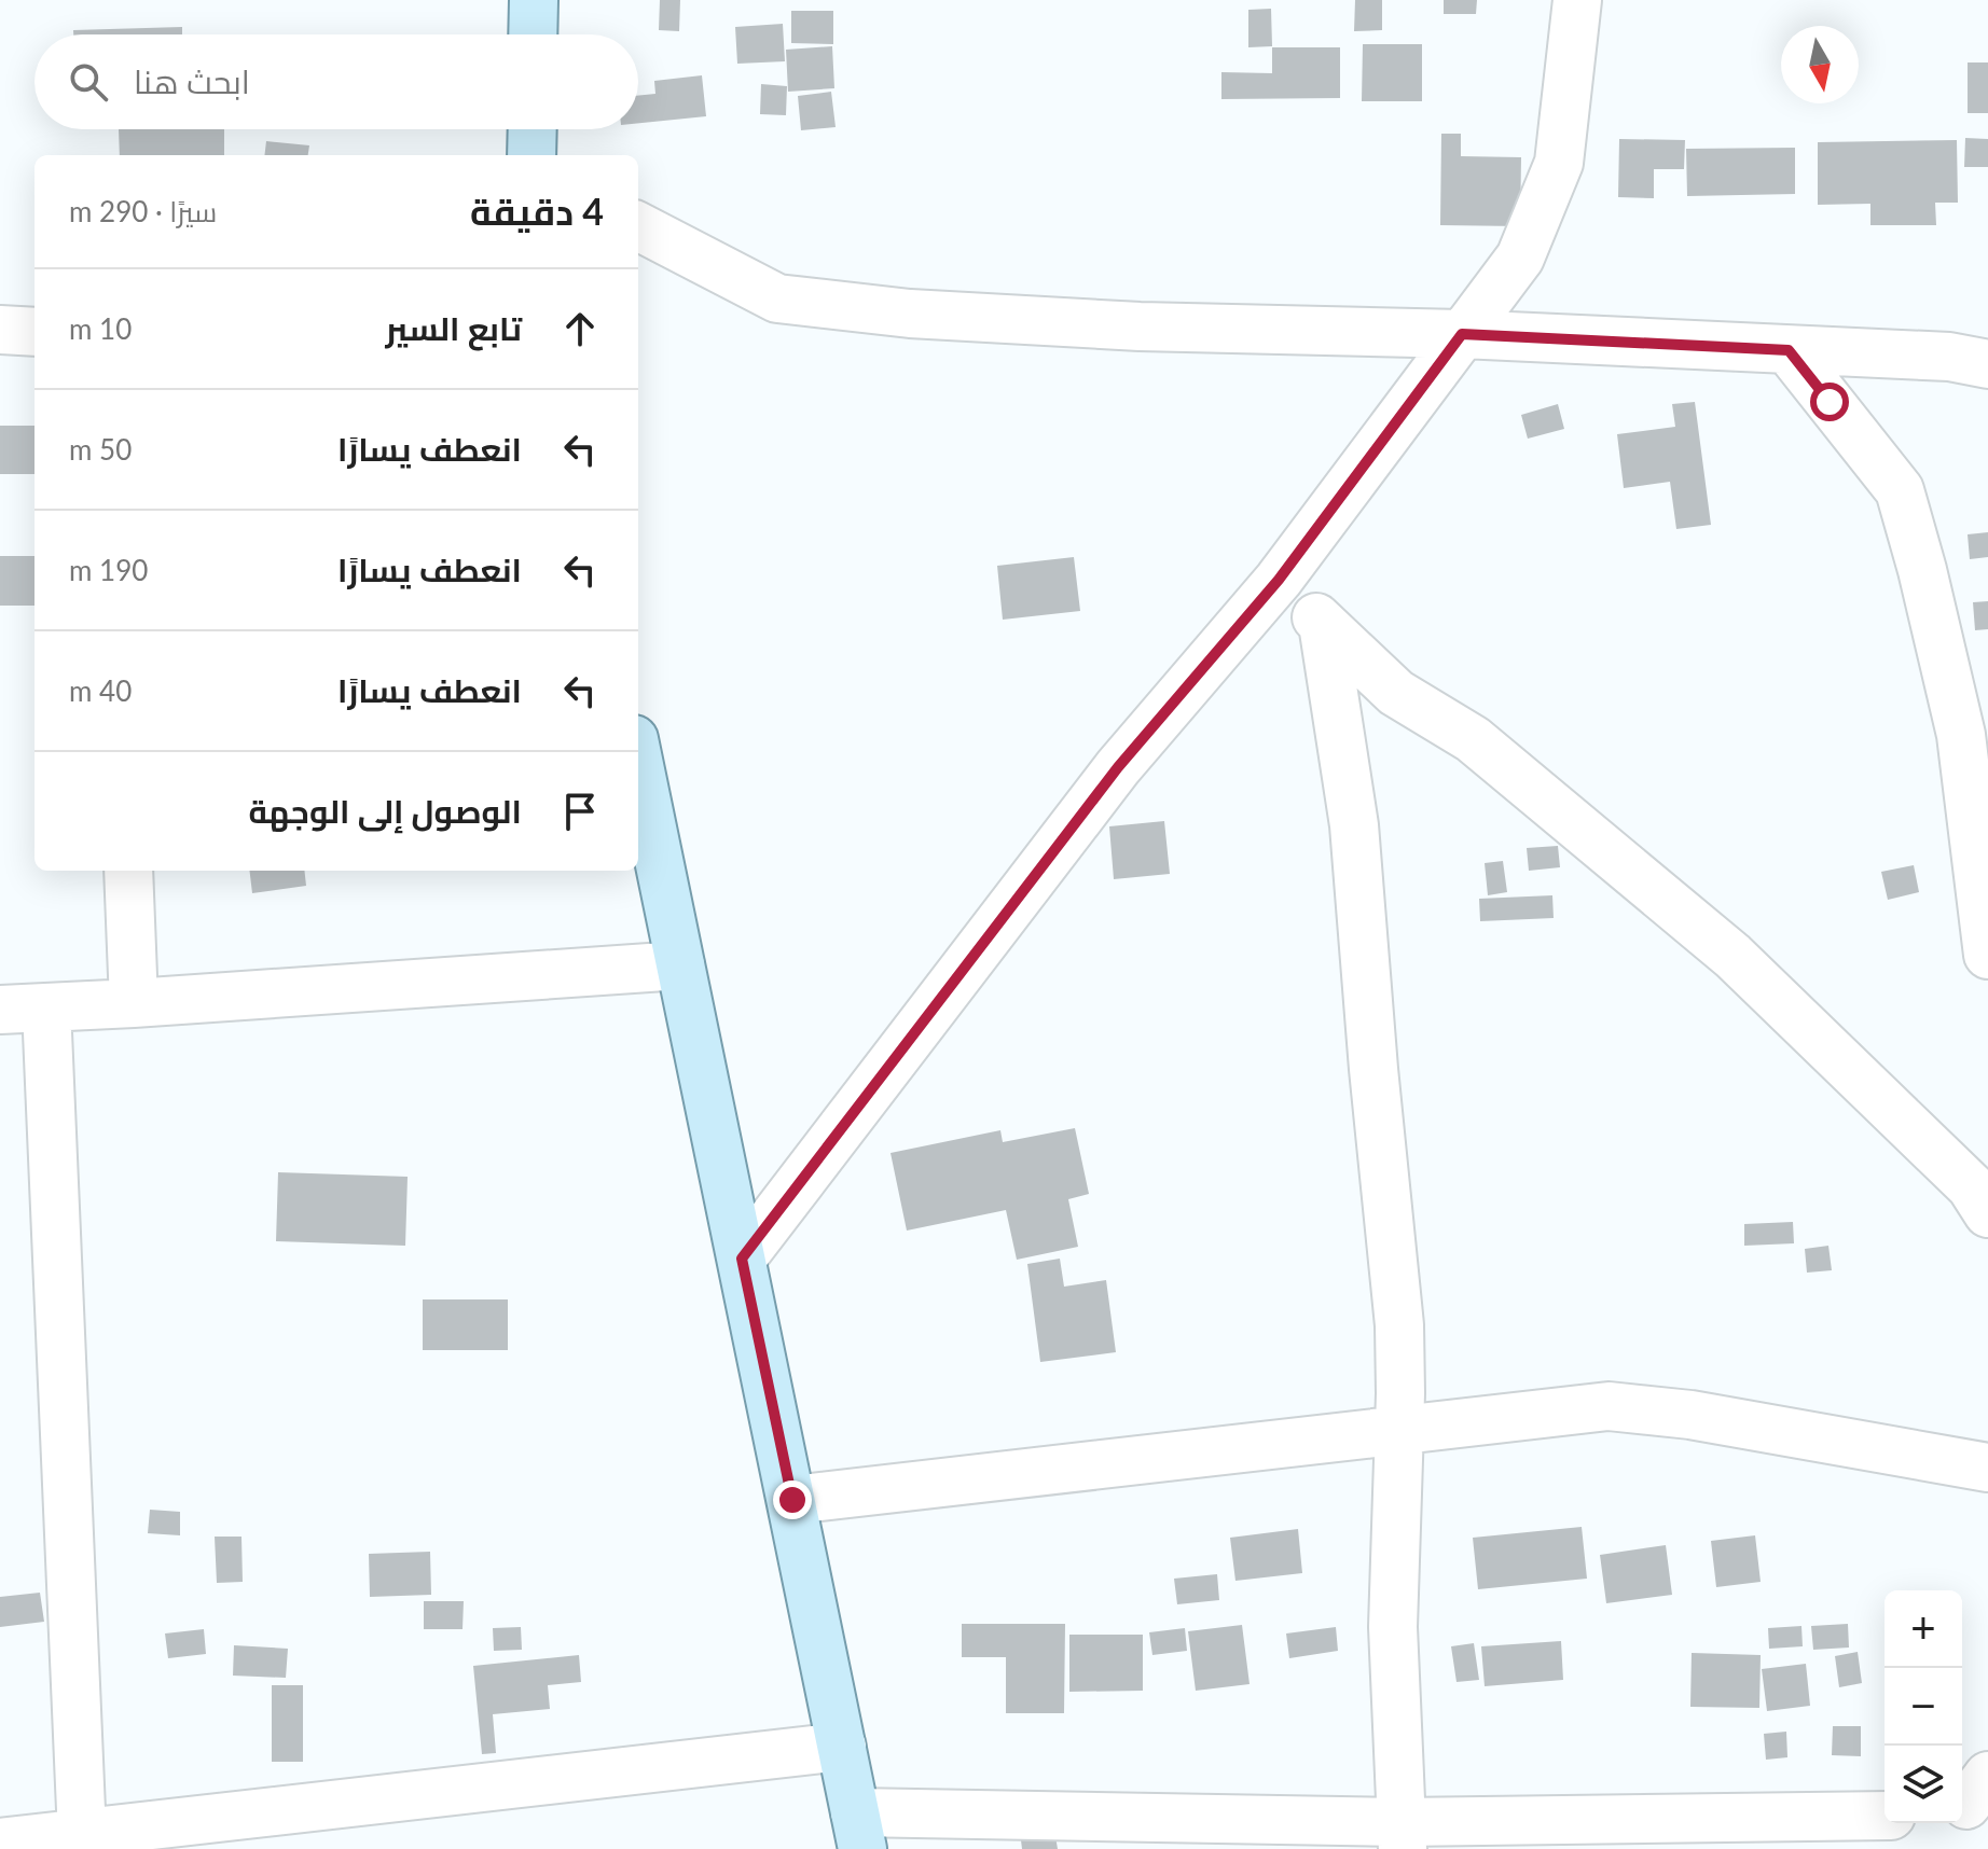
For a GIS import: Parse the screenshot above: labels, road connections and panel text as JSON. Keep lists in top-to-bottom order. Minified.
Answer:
{"north":"bottom","page":{"search":"ابحث هنا","heading":["4 دقيقة","سيرًا · 290 m"],"list":[["تابع السير","10 m"],["انعطف يسارًا","50 m"],["انعطف يسارًا","190 m"],["انعطف يسارًا","40 m"],"الوصول إلى الوجهة"],"map_buttons":["+","−"]}}
